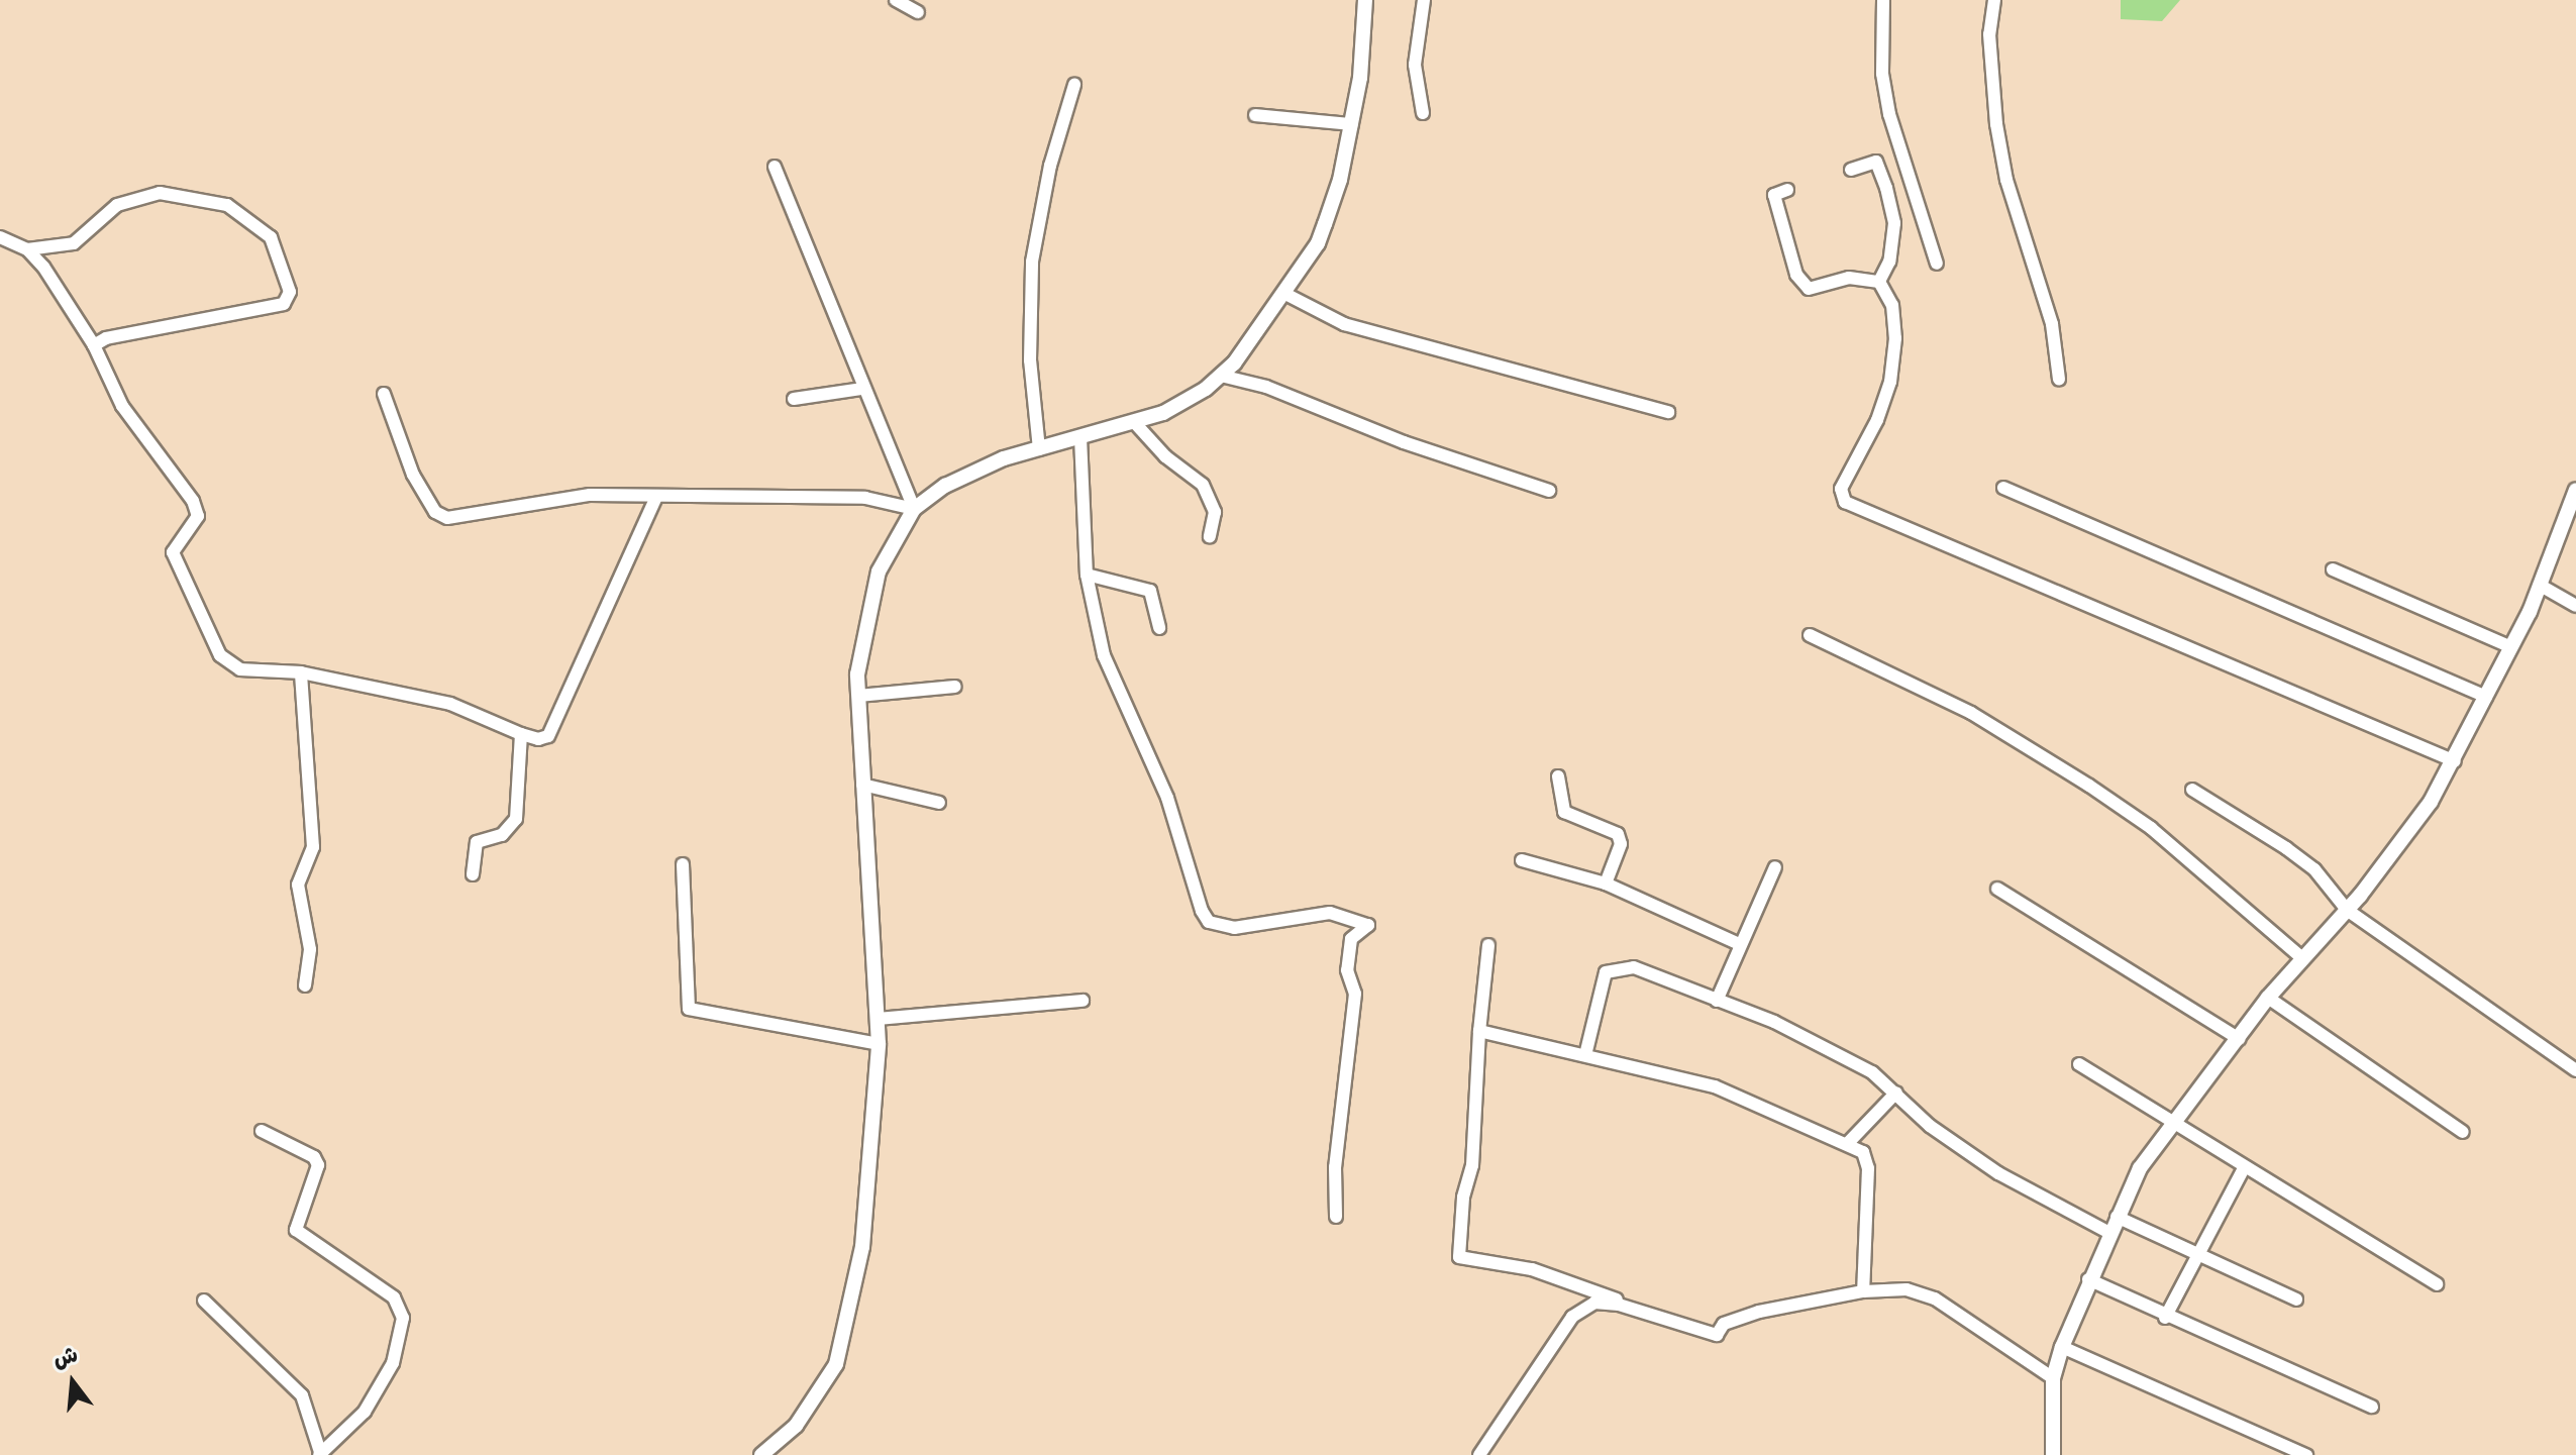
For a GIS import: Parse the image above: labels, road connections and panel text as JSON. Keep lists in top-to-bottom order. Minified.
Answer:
{"north":"top"}
